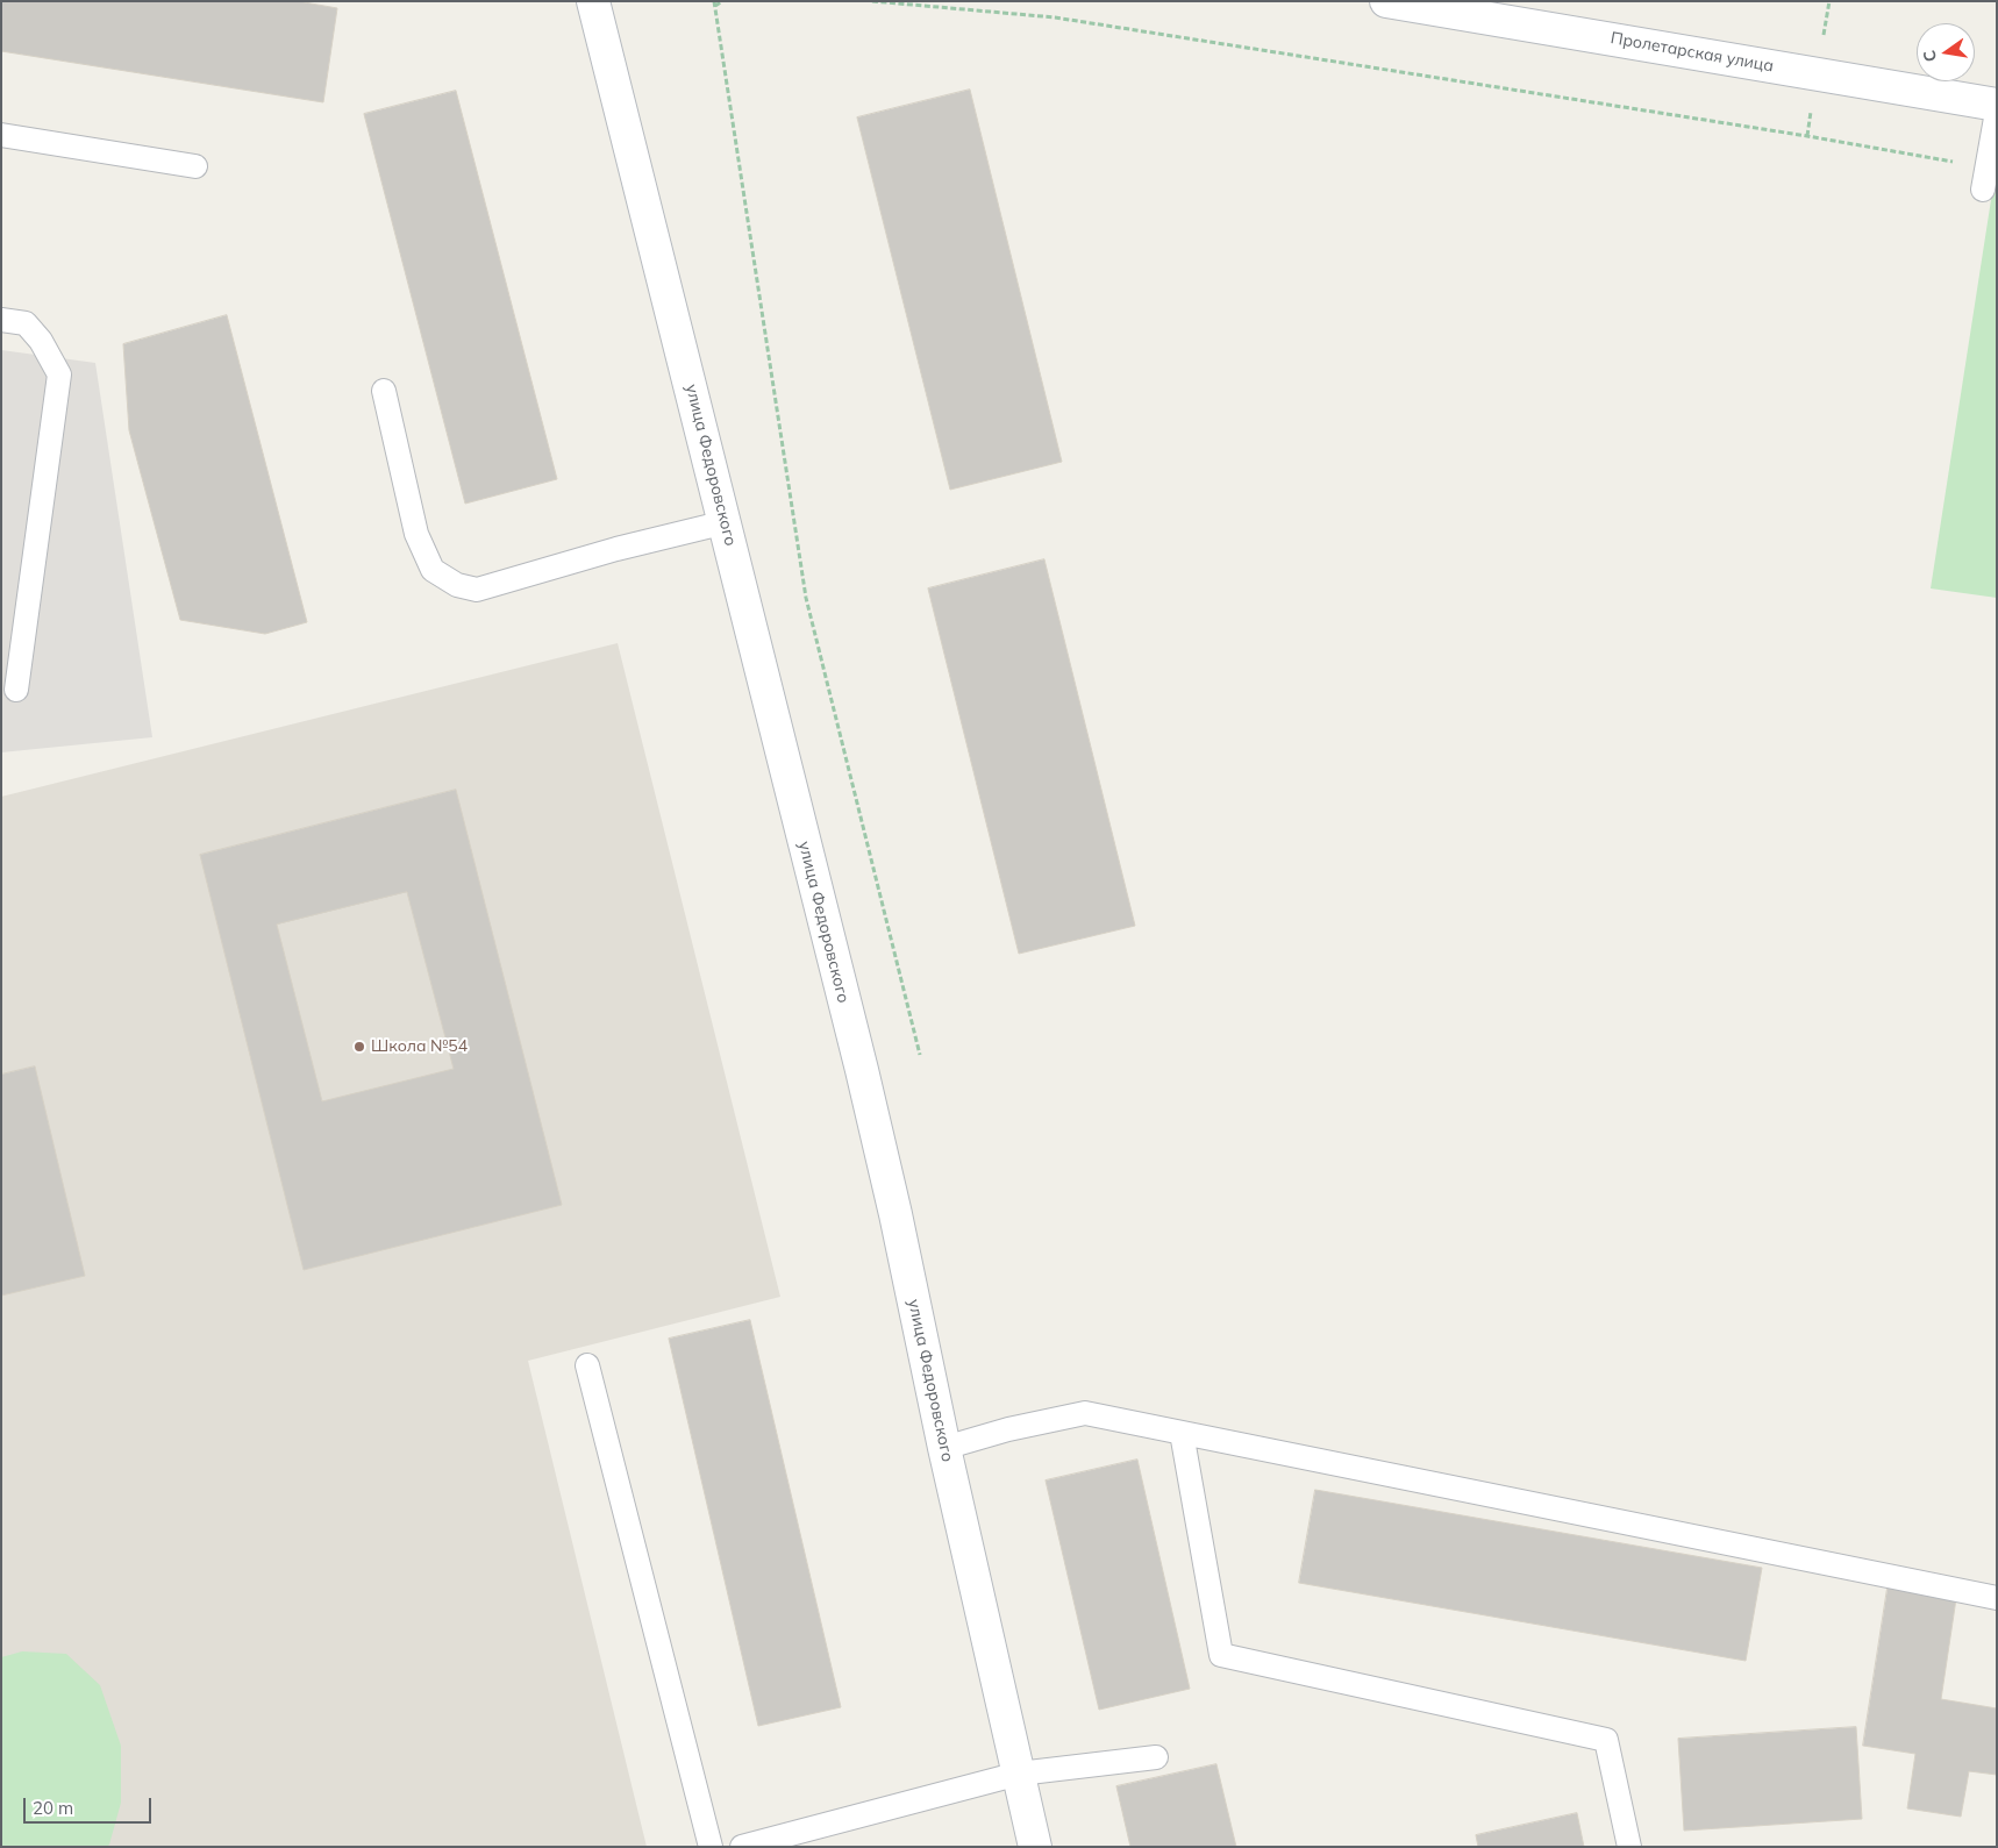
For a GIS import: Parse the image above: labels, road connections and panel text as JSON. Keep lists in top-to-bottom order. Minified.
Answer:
{"streets":{"street":["Пролетарская улица","улица Федоровского"]},"places":["Школа №54"],"scale_bar":"20 m","north":"left"}
